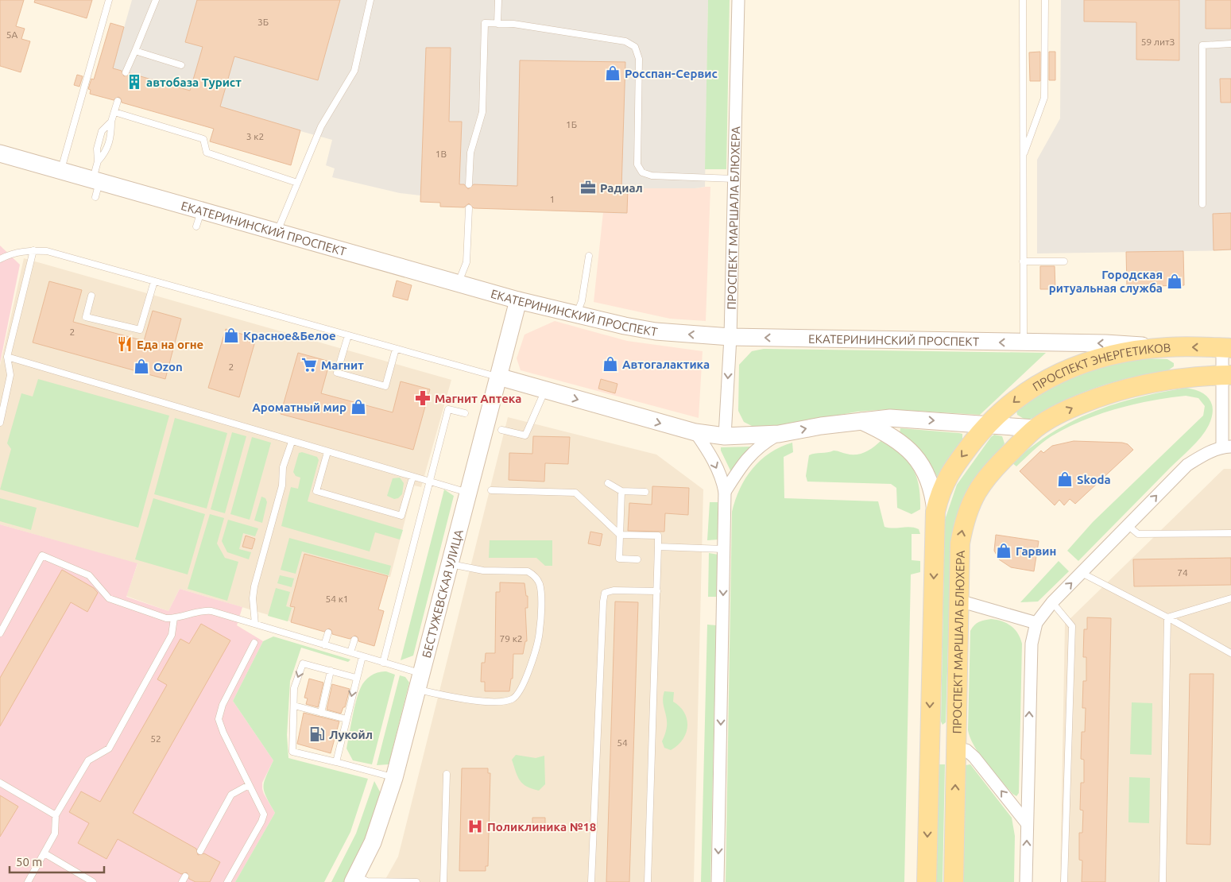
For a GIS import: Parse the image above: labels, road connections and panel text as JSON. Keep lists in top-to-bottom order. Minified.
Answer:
{"streets":{"main road":["ПРОСПЕКТ МАРШАЛА БЛЮХЕРА","ПРОСПЕКТ ЭНЕРГЕТИКОВ"],"street":["ЕКАТЕРИНИНСКИЙ ПРОСПЕКТ","БЕСТУЖЕВСКАЯ УЛИЦА"]},"crossings":[["ПРОСПЕКТ МАРШАЛА БЛЮХЕРА","ЕКАТЕРИНИНСКИЙ ПРОСПЕКТ"],["ПРОСПЕКТ МАРШАЛА БЛЮХЕРА","ПРОСПЕКТ ЭНЕРГЕТИКОВ"],["ЕКАТЕРИНИНСКИЙ ПРОСПЕКТ","ПРОСПЕКТ ЭНЕРГЕТИКОВ"],["ЕКАТЕРИНИНСКИЙ ПРОСПЕКТ","БЕСТУЖЕВСКАЯ УЛИЦА"]],"places":{"shop":["Росспан-Сервис","Городская ритуальная служба","Красное&Белое","Автогалактика","Ozon","Ароматный мир","Skoda","Гарвин"],"building":["автобаза Турист"],"office":["Радиал"],"restaurant":["Еда на огне"],"supermarket":["Магнит"],"pharmacy":["Магнит Аптека"],"fuel station":["Лукойл"],"hospital":["Поликлиника №18"]},"house_numbers":["3Б","5А","59 литЗ","1Б","3 к2","1В","1","2","2","74","54 к1","79 к2","52","54"],"scale_bar":"50 m"}
